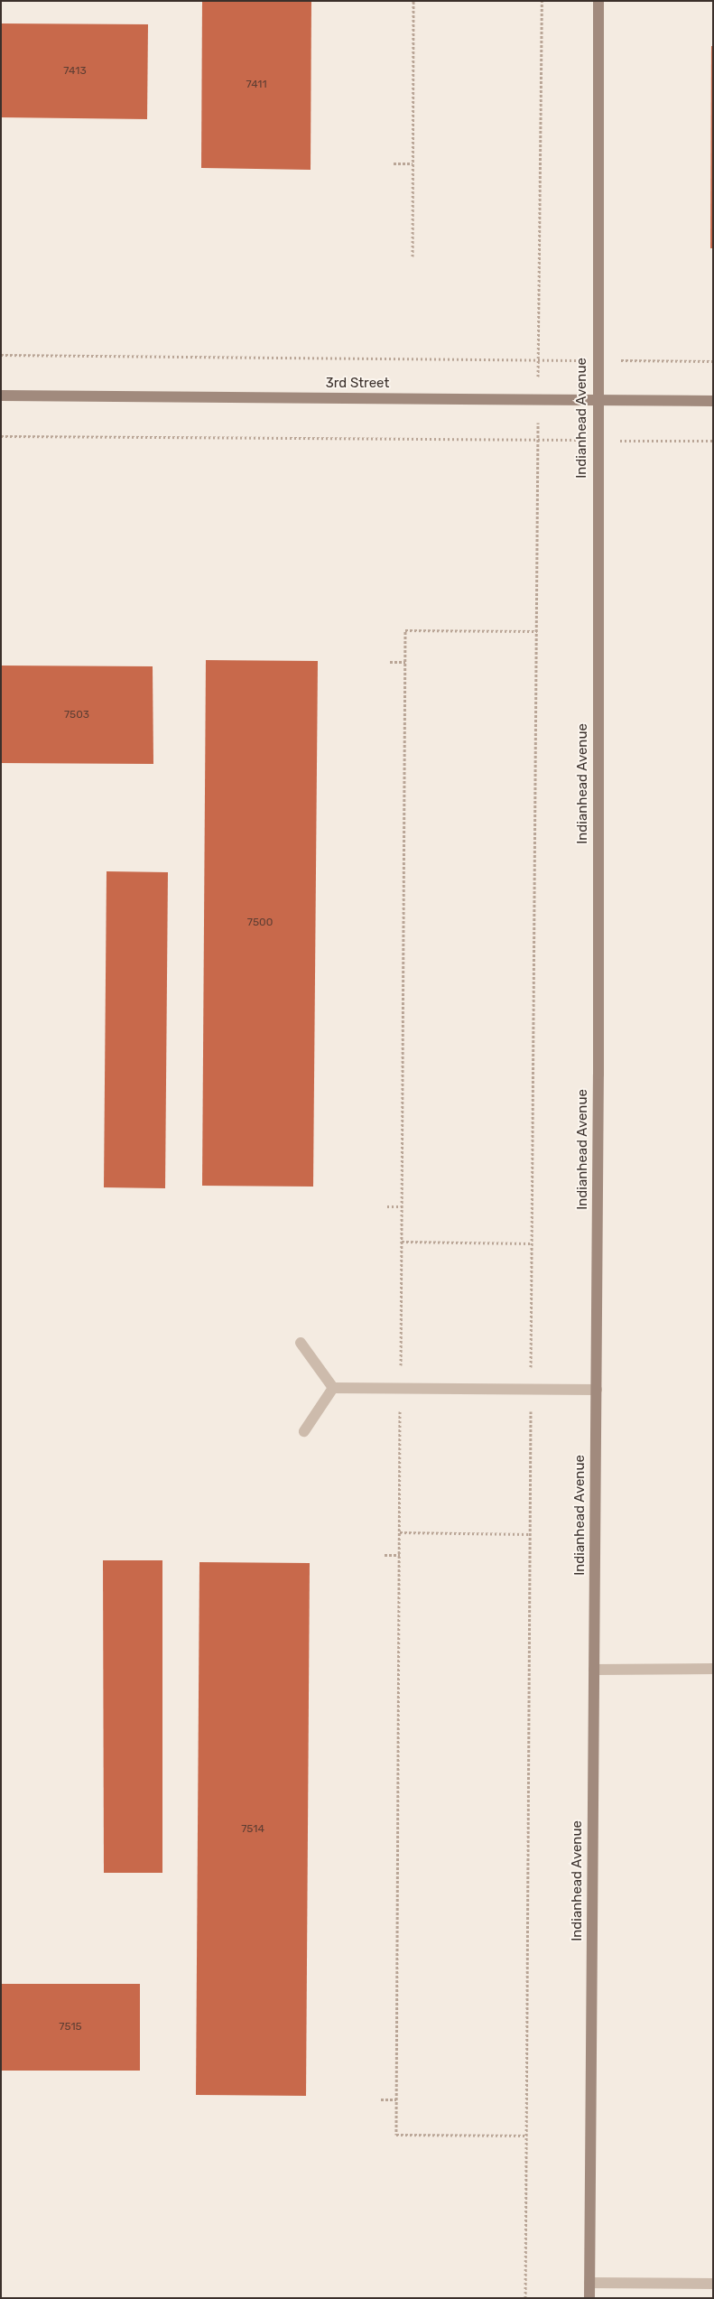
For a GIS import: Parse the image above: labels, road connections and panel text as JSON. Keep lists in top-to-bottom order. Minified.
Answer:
{"streets":{"main road":["3rd Street","Indianhead Avenue"]},"crossings":[["3rd Street","Indianhead Avenue"]],"house_numbers":["7413","7411","7503","7500","7514","7515"]}
